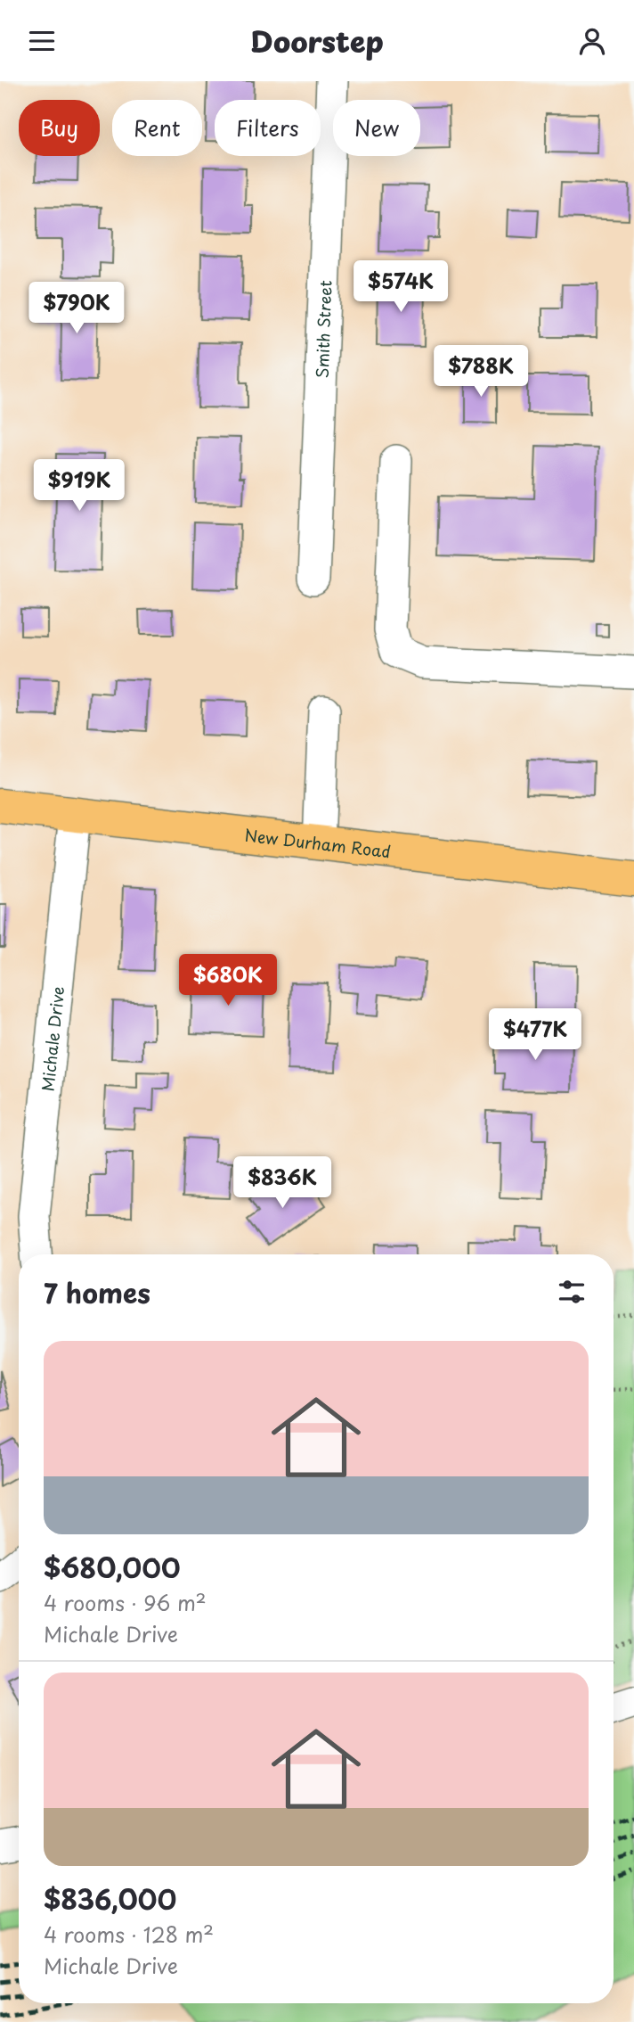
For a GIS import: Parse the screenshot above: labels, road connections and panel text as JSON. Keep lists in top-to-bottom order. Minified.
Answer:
{"streets":{"main road":["New Durham Road"],"street":["Smith Street","Michale Drive"]},"crossings":[["New Durham Road","Michale Drive"]],"page":{"header":"Doorstep","chip":["Buy","Rent","Filters","New"],"price":["$574K","$790K","$788K","$919K","$680K","$477K","$836K"],"heading":"7 homes","list":[{"name":"$680,000","note":"4 rooms · 96 m² · Michale Drive"},{"name":"$836,000","note":"4 rooms · 128 m² · Michale Drive"}]}}
